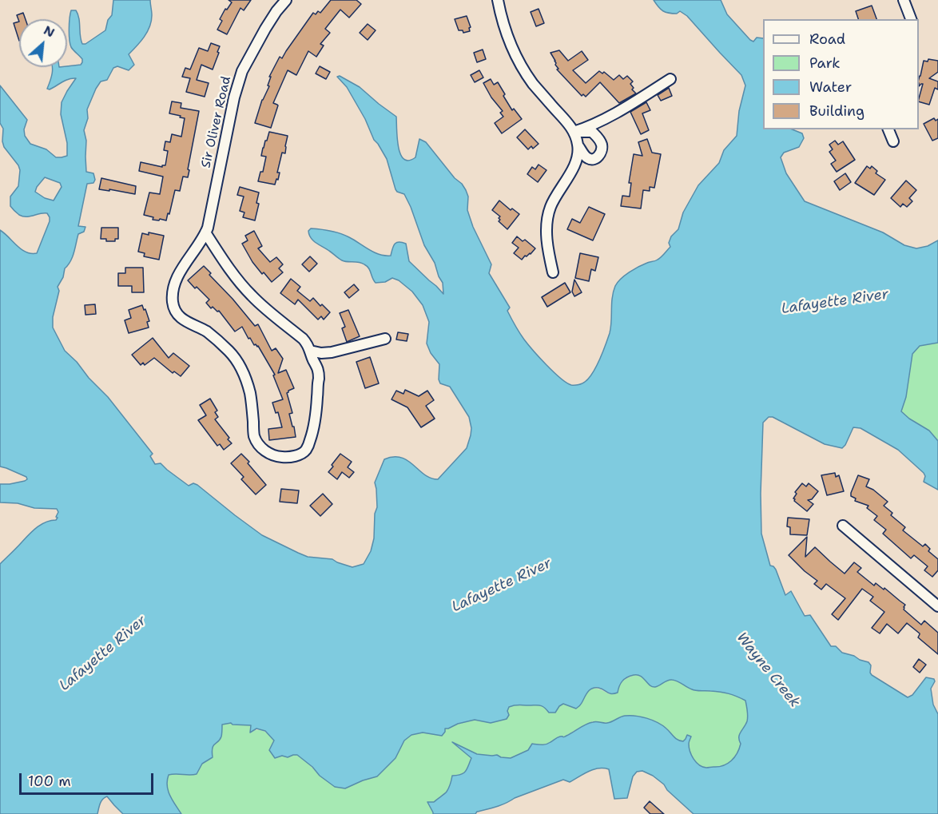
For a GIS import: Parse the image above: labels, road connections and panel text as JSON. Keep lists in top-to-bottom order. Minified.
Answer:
{"streets":{"street":["Sir Oliver Road"]},"water":["Lafayette River","Wayne Creek"],"legend":["Road","Park","Water","Building"],"scale_bar":"100 m","north":"top right"}
